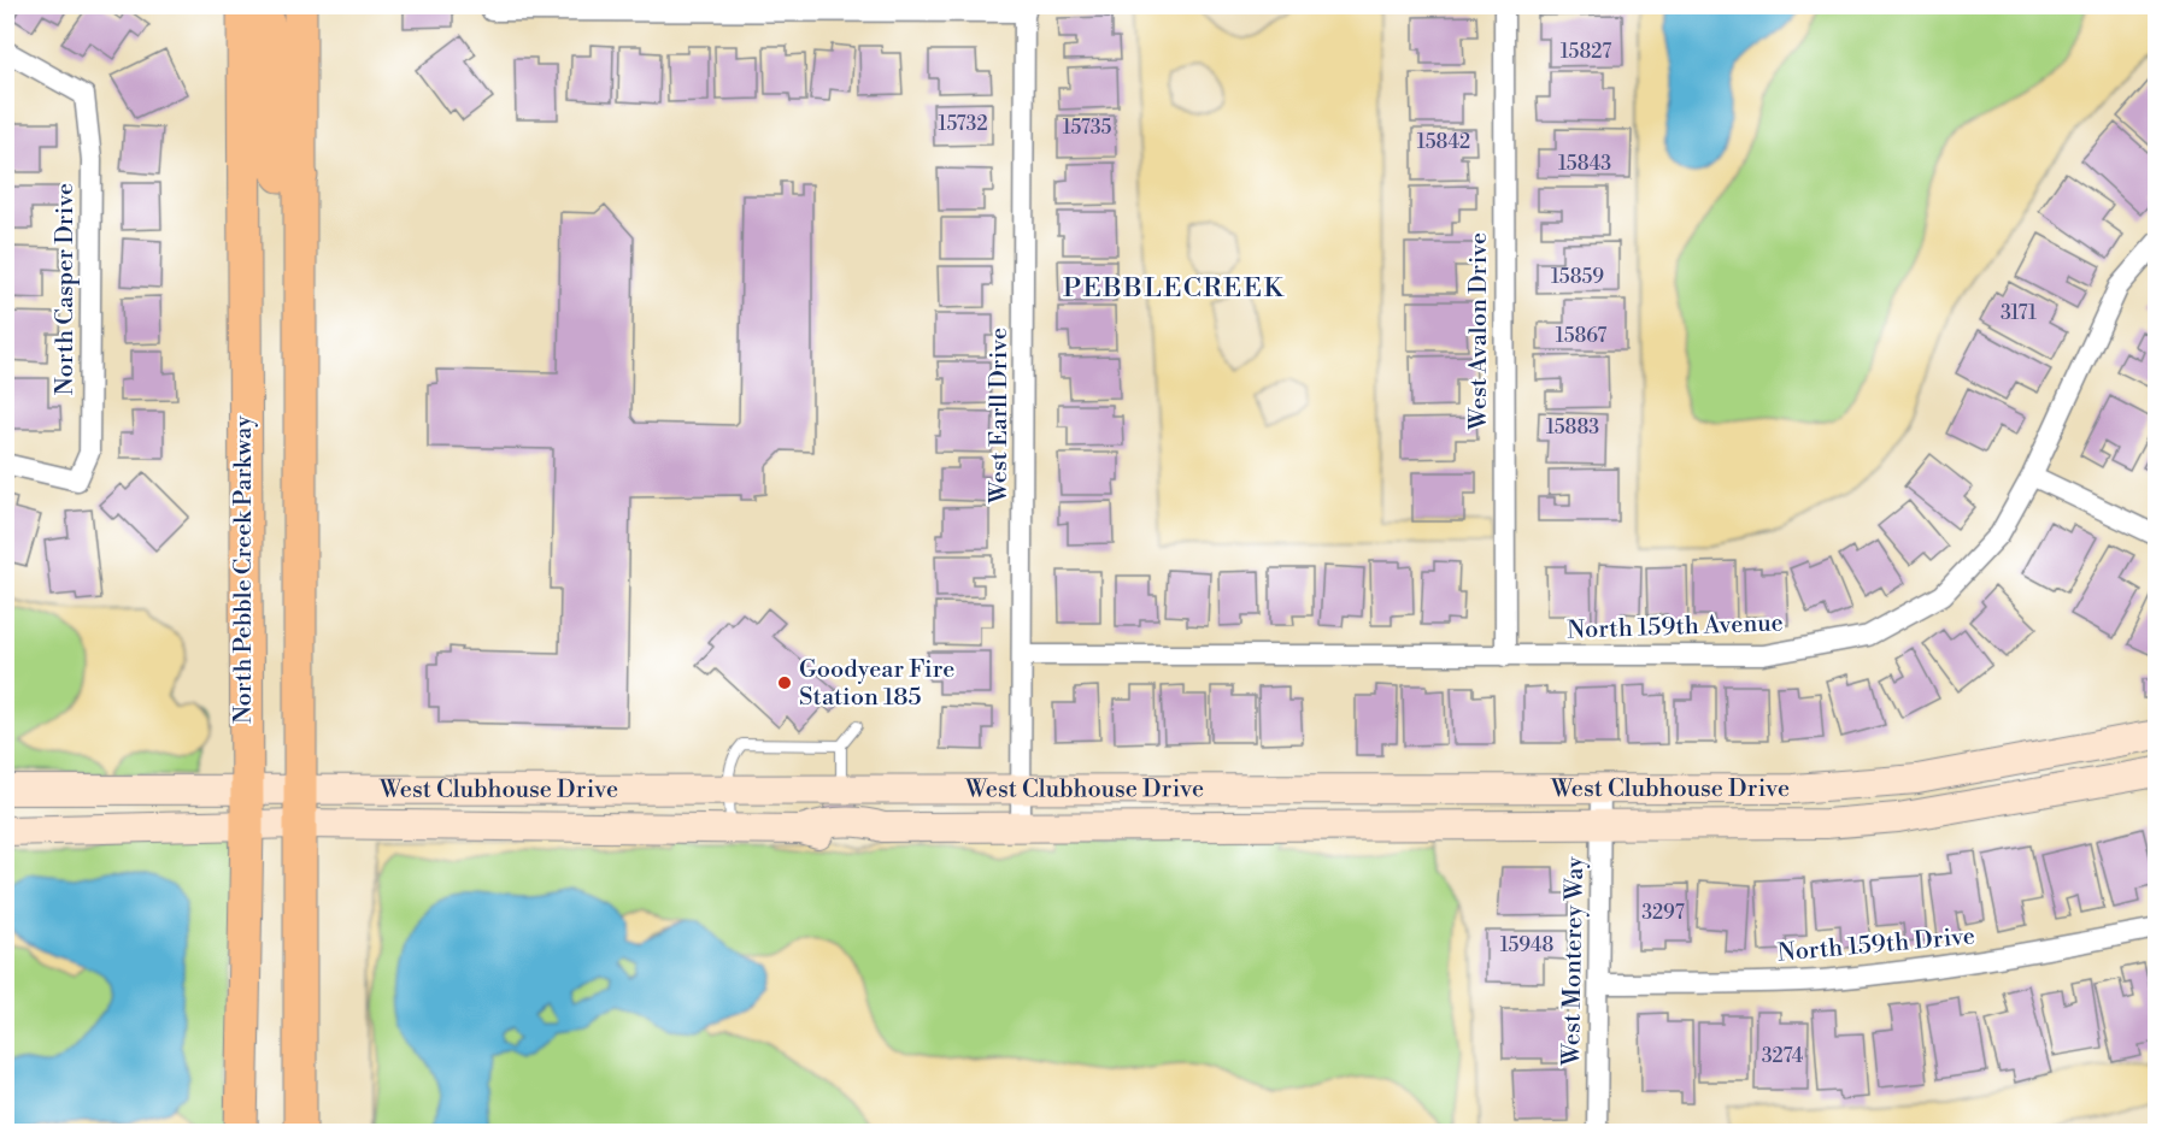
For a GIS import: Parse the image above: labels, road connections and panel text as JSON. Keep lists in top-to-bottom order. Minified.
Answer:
{"streets":{"main road":["North Pebble Creek Parkway"],"street":["North Casper Drive","West Avalon Drive","West Earll Drive","North 159th Avenue","West Clubhouse Drive","North 159th Drive","West Monterey Way"]},"crossings":[["West Avalon Drive","North 159th Avenue"],["West Earll Drive","North 159th Avenue"],["West Earll Drive","West Clubhouse Drive"],["North Pebble Creek Parkway","West Clubhouse Drive"],["West Clubhouse Drive","West Monterey Way"],["North 159th Drive","West Monterey Way"]],"districts":["PEBBLECREEK"],"places":["Goodyear Fire Station 185"],"house_numbers":["15827","15732","15735","15842","15843","15859","3171","15867","15883","3297","15948","3274"]}
